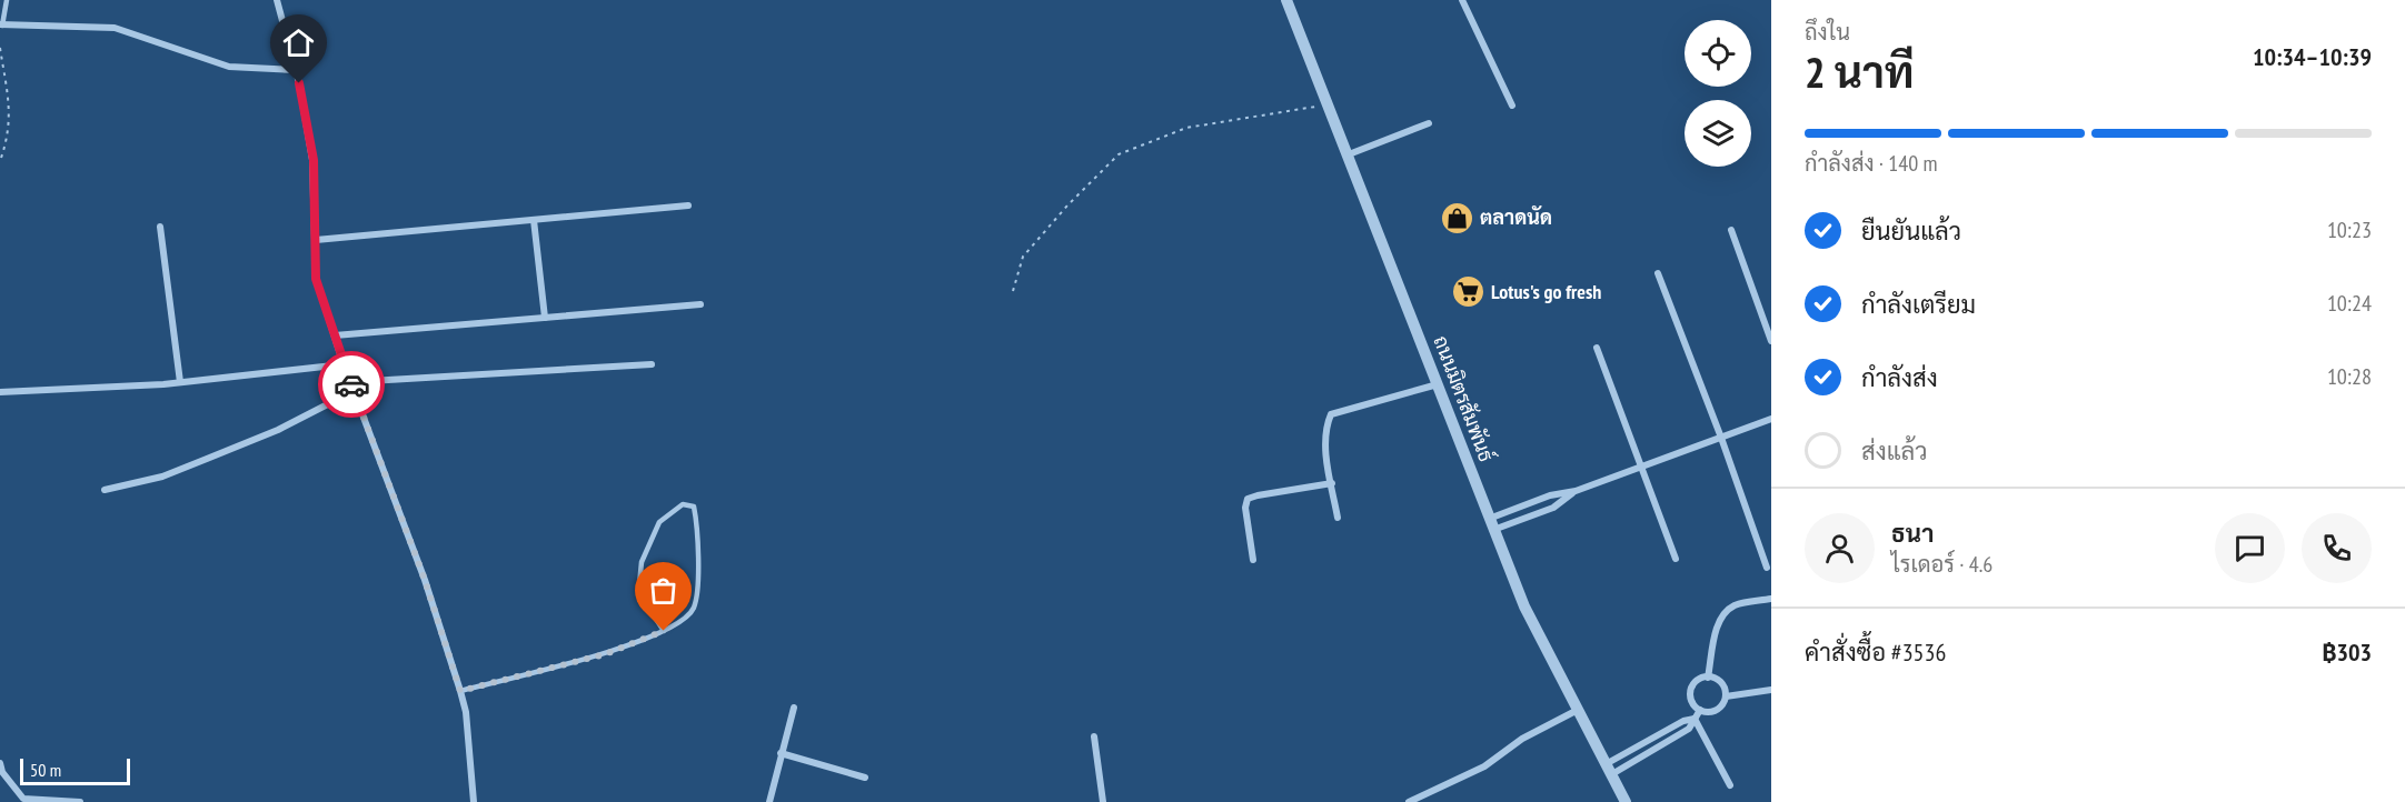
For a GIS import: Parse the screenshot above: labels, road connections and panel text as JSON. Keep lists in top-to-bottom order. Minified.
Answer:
{"streets":{"street":["ถนนมิตรสัมพันธ์"]},"places":{"shop":["ตลาดนัด"],"supermarket":["Lotus's go fresh"]},"scale_bar":"50 m","page":{"heading":["2 นาที","ถึงใน","10:34–10:39"],"panel":["ธนา","ไรเดอร์ · 4.6","คำสั่งซื้อ #3536","฿303"],"bar":"กำลังส่ง · 140 m","list":[["ยืนยันแล้ว","10:23"],["กำลังเตรียม","10:24"],["กำลังส่ง","10:28"],"ส่งแล้ว"],"scale":"50 m"}}
